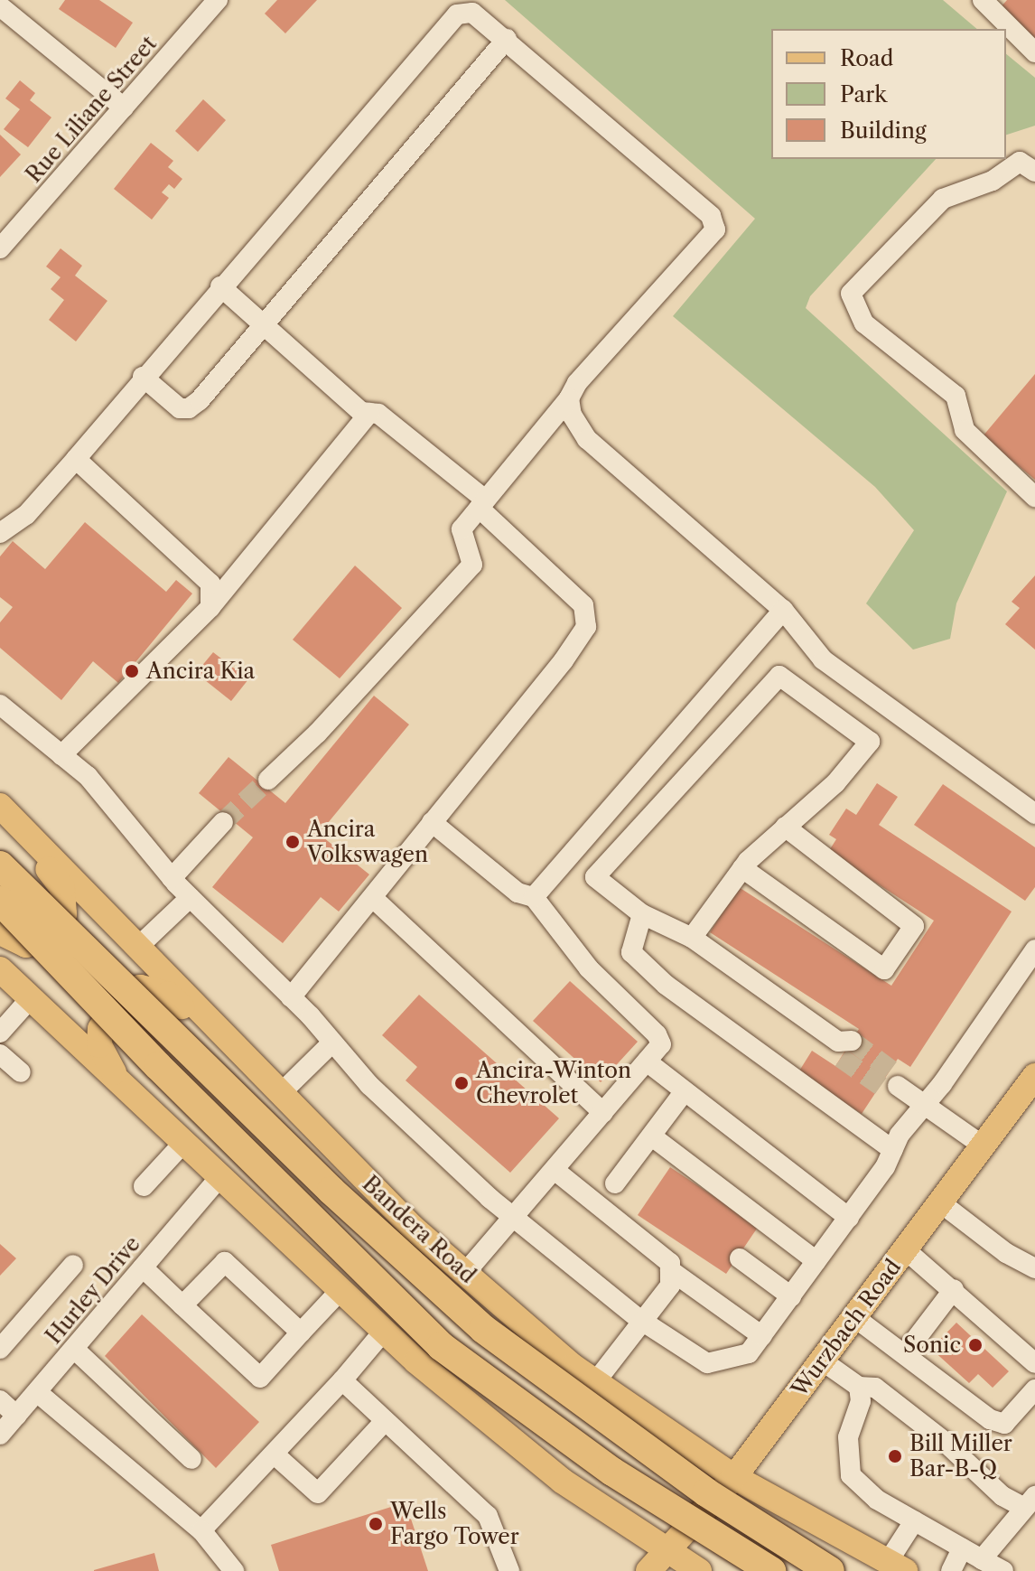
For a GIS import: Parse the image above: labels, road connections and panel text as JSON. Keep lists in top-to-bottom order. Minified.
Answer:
{"streets":{"main road":["Bandera Road","Wurzbach Road"],"street":["Rue Liliane Street","Hurley Drive"]},"crossings":[["Bandera Road","Wurzbach Road"]],"places":["Ancira Kia","Ancira Volkswagen","Ancira-Winton Chevrolet","Sonic","Bill Miller Bar-B-Q","Wells Fargo Tower"],"legend":["Road","Park","Building"]}
